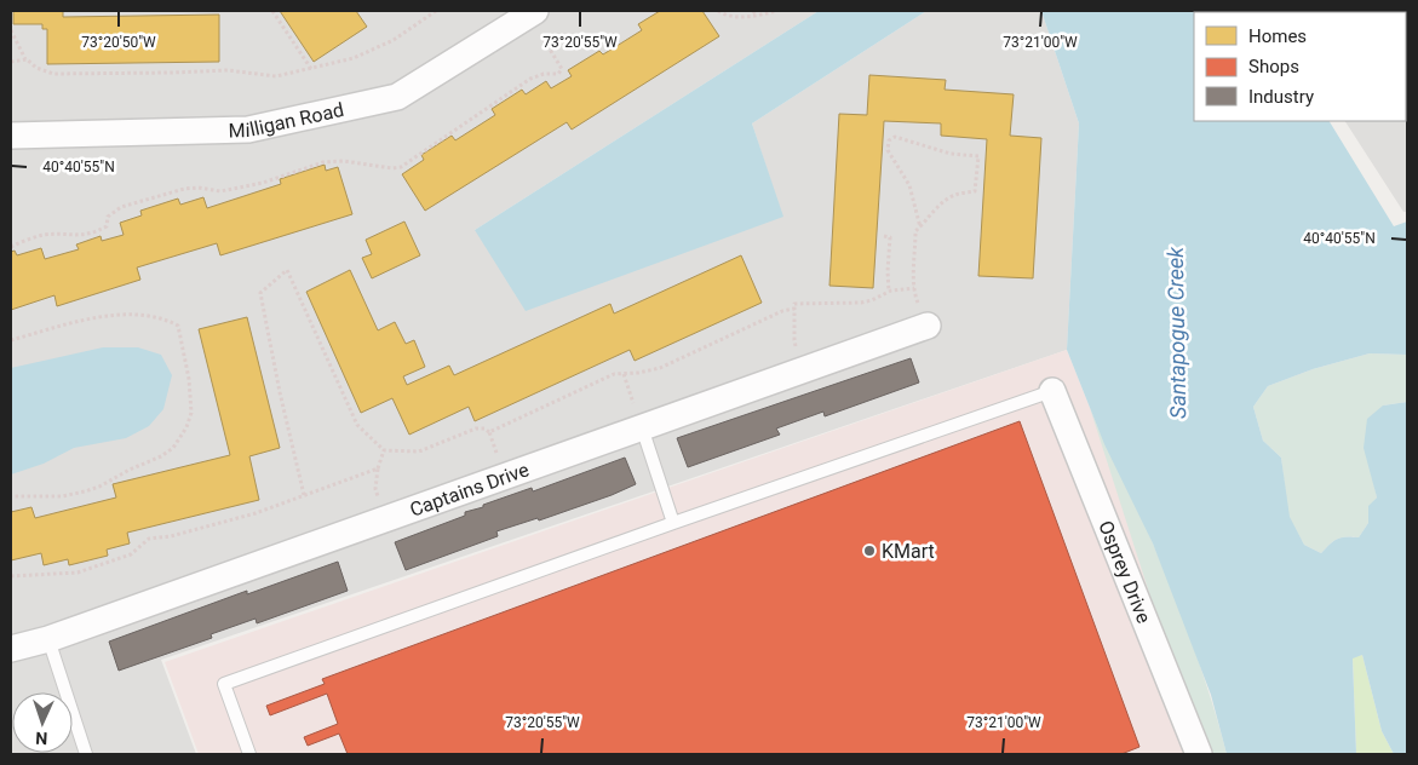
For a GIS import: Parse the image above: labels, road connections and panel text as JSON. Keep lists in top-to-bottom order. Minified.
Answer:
{"streets":{"street":["Milligan Road","Captains Drive","Osprey Drive"]},"water":["Santapogue Creek"],"places":["KMart"],"legend":["Homes","Shops","Industry"],"north":"bottom","coordinates":["73°20'50\"W","73°20'55\"W","73°21'00\"W","40°40'55\"N"]}
